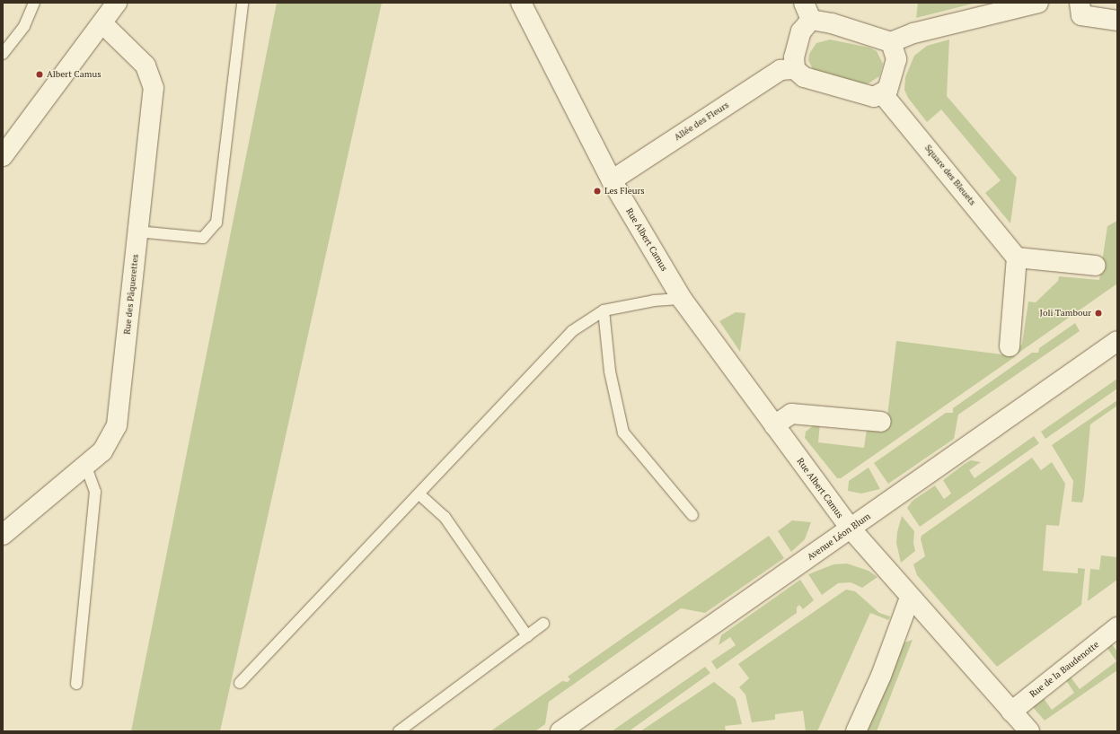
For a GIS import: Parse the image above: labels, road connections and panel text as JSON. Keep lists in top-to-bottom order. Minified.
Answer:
{"streets":{"street":["Allée des Fleurs","Square des Bleuets","Rue Albert Camus","Rue des Pâquerettes","Avenue Léon Blum","Rue de la Baudenotte"]},"crossings":[["Allée des Fleurs","Rue Albert Camus"],["Rue Albert Camus","Avenue Léon Blum"],["Rue Albert Camus","Rue de la Baudenotte"]],"places":["Albert Camus","Les Fleurs","Joli Tambour"]}
